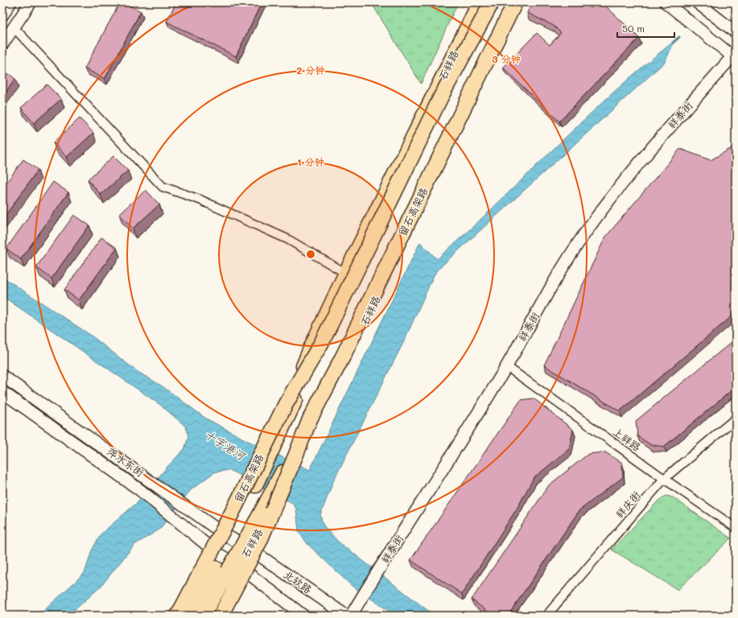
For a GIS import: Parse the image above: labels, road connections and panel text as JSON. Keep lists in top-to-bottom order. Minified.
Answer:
{"streets":{"highway":["留石高架路"],"main road":["石祥路"],"street":["祥泰街","上祥路","萍水东街","祥庆街","北软路"]},"crossings":[["石祥路","萍水东街"],["石祥路","北软路"],["祥泰街","上祥路"],["上祥路","祥庆街"],["萍水东街","北软路"]],"water":["十字港河"],"scale_bar":"50 m","rings":["3 分钟","2 分钟","1 分钟"]}
